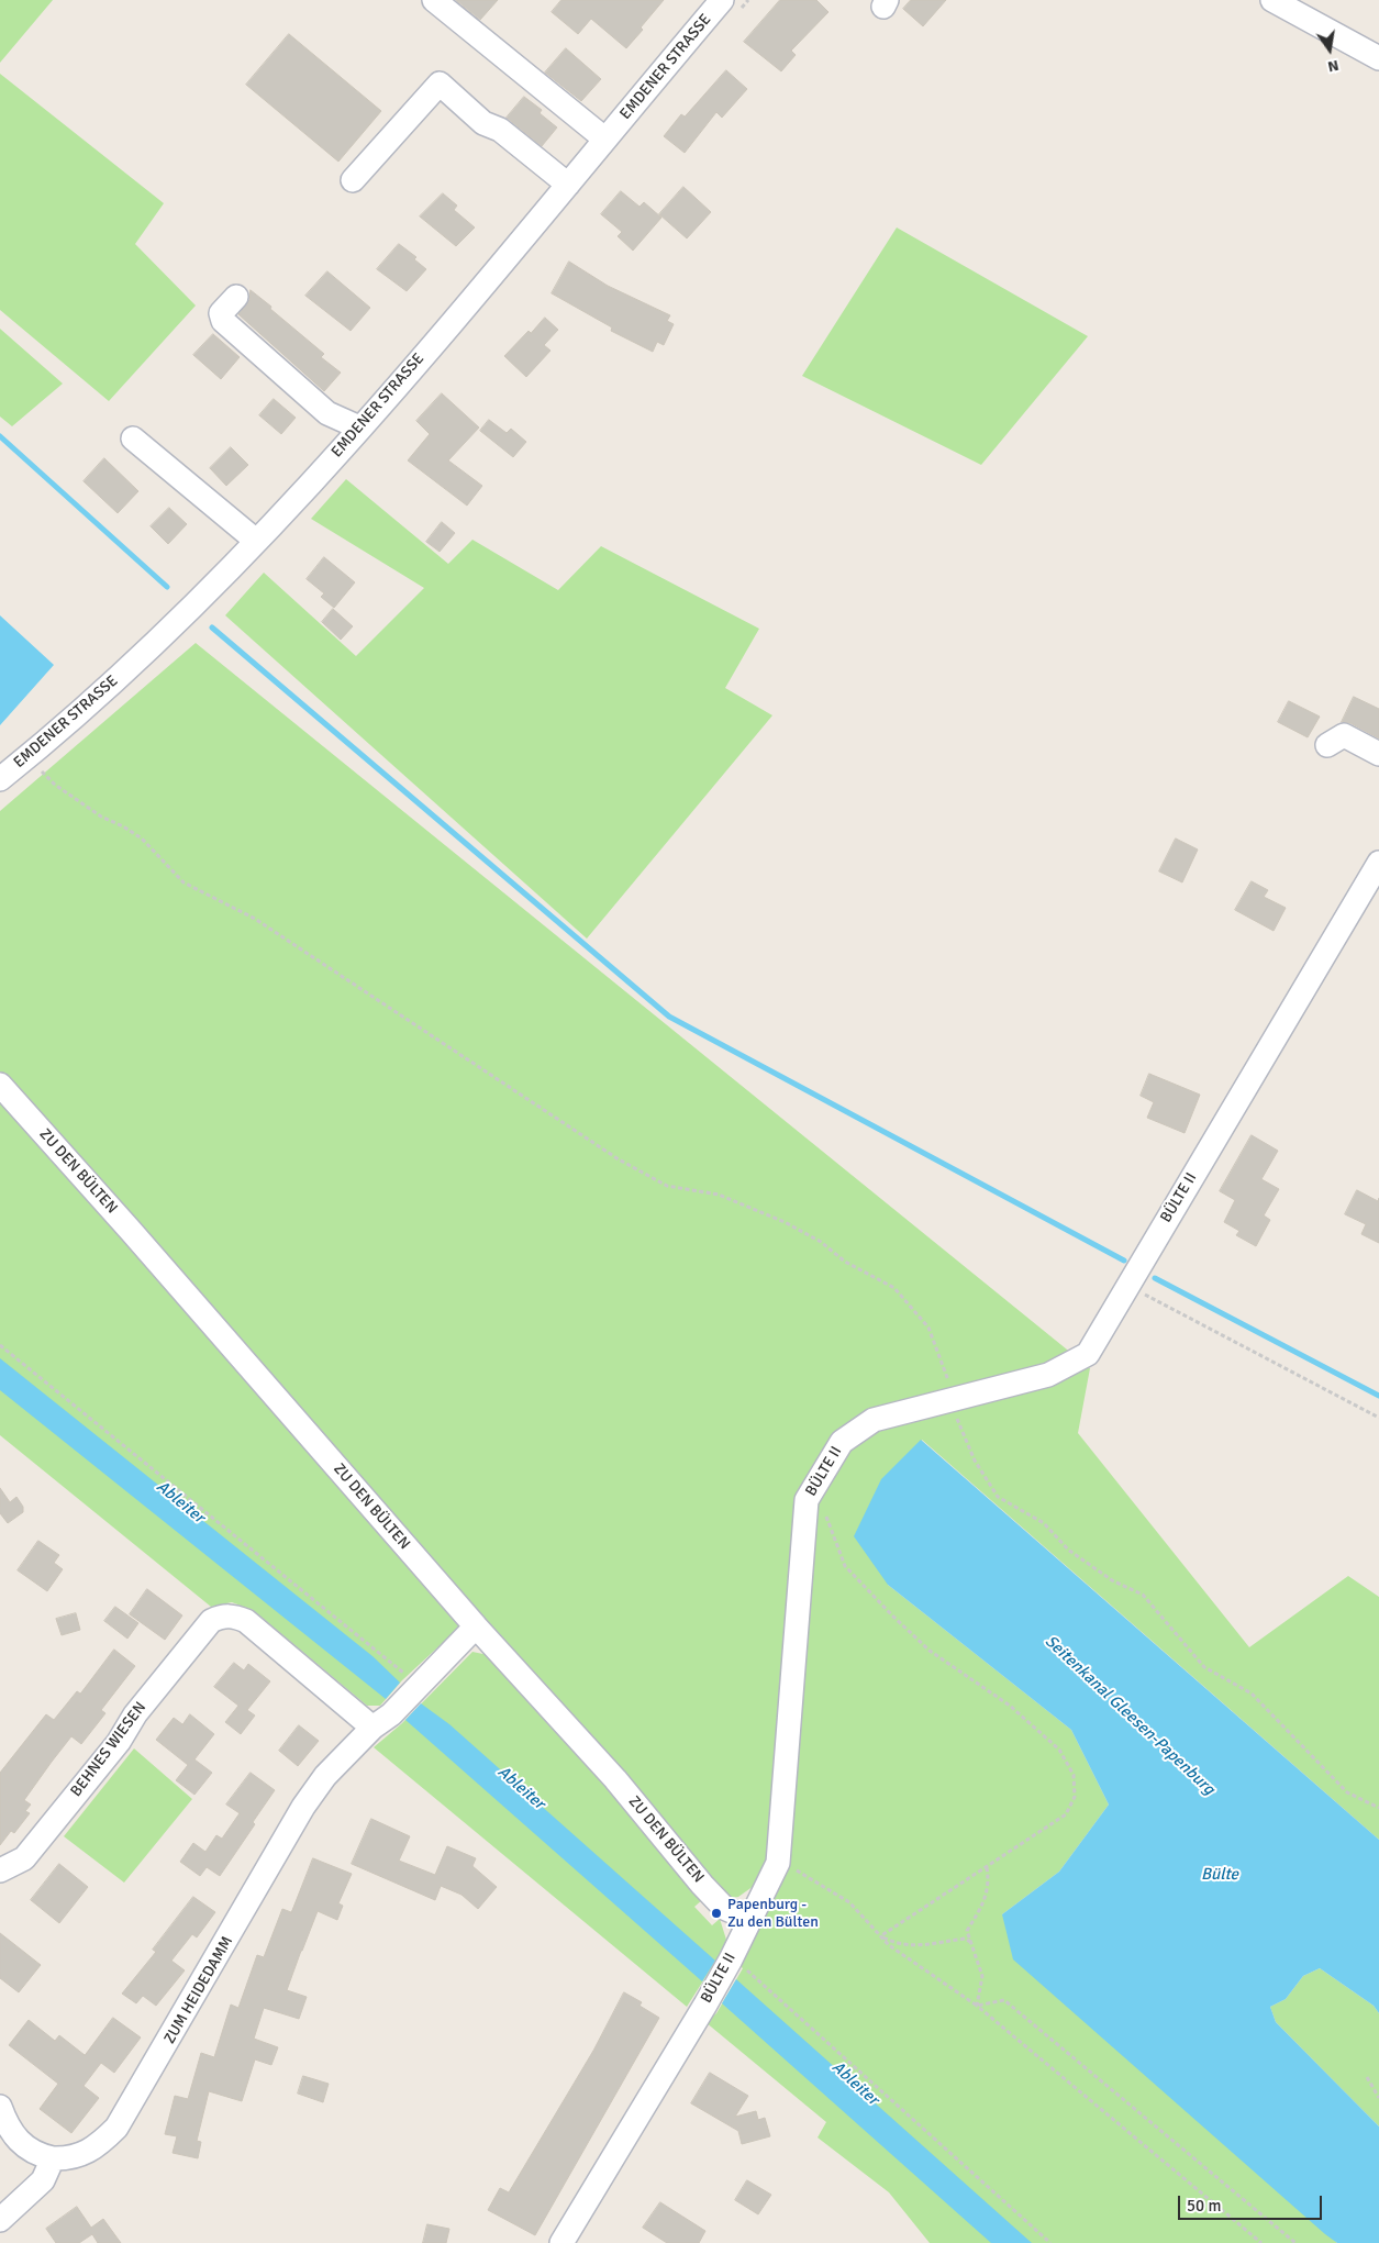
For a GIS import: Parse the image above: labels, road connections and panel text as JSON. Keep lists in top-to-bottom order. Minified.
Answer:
{"streets":{"street":["EMDENER STRASSE","ZU DEN BÜLTEN","BÜLTE II","BEHNES WIESEN","ZUM HEIDEDAMM"]},"crossings":[["ZU DEN BÜLTEN","BÜLTE II"],["ZU DEN BÜLTEN","ZUM HEIDEDAMM"],["BEHNES WIESEN","ZUM HEIDEDAMM"]],"water":["Ableiter","Seitenkanal Gleesen-Papenburg","Bülte"],"places":["Papenburg - Zu den Bülten"],"scale_bar":"50 m","north":"bottom"}
